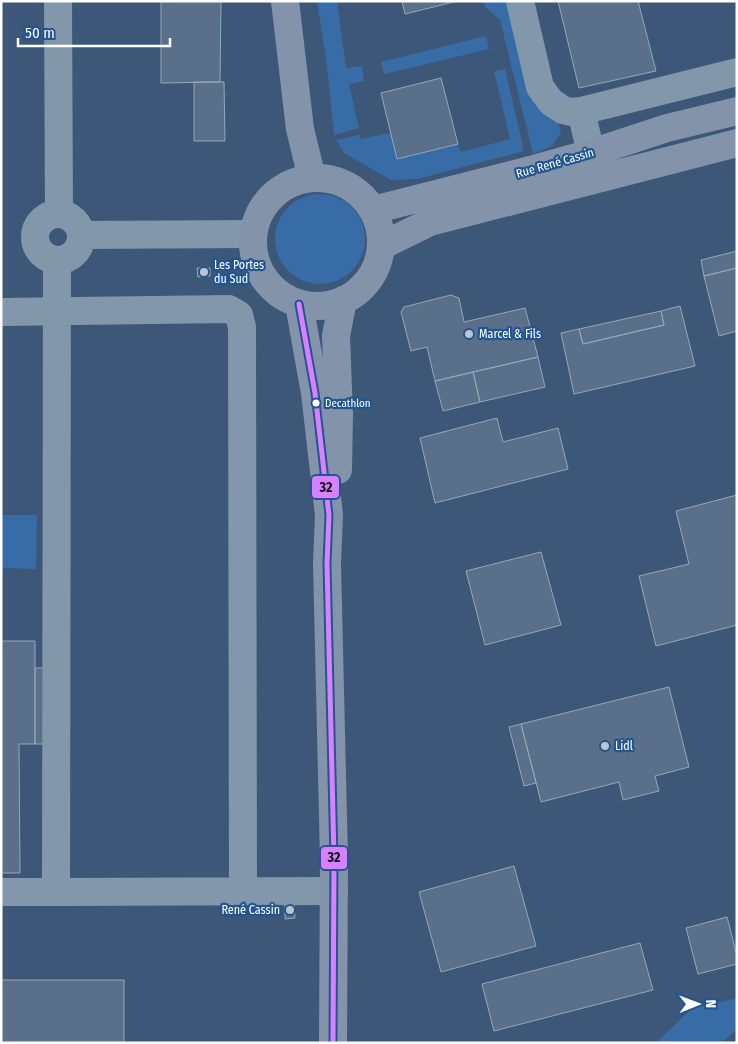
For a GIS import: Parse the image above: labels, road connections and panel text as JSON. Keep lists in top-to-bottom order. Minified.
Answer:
{"streets":{"main road":["Rue René Cassin"]},"places":["Les Portes du Sud","Marcel & Fils","Decathlon","Lidl","René Cassin"],"lines":["transit line 32"],"scale_bar":"50 m","north":"right"}
